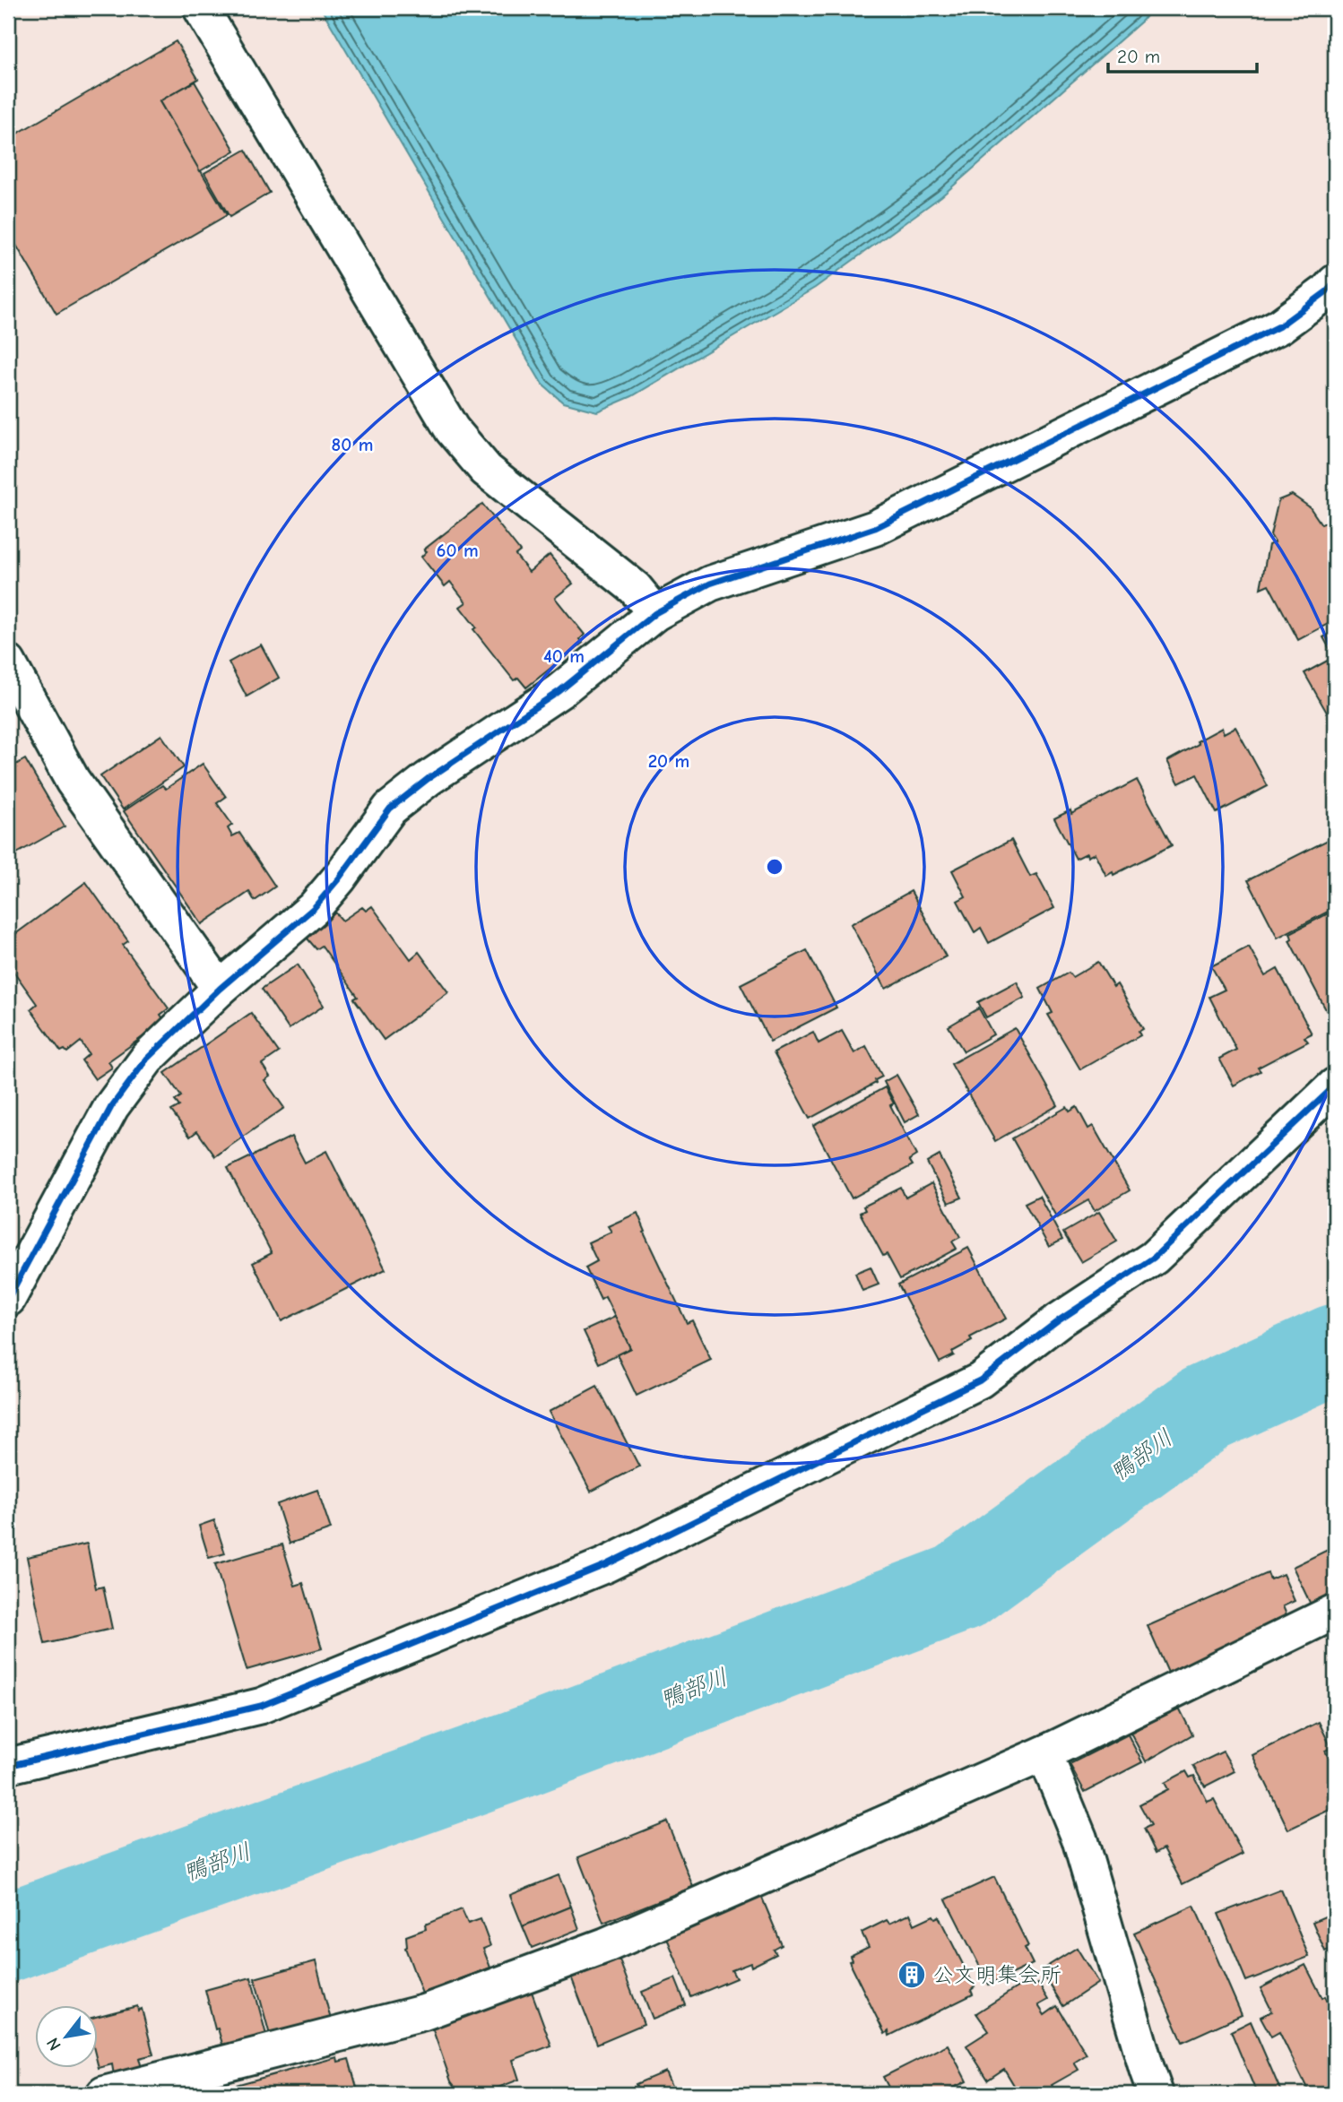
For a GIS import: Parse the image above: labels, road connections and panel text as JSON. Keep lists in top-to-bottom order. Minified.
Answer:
{"water":["鴨部川"],"places":{"building":["公文明集会所"]},"scale_bar":"20 m","north":"bottom left","rings":["80 m","60 m","40 m","20 m"]}
